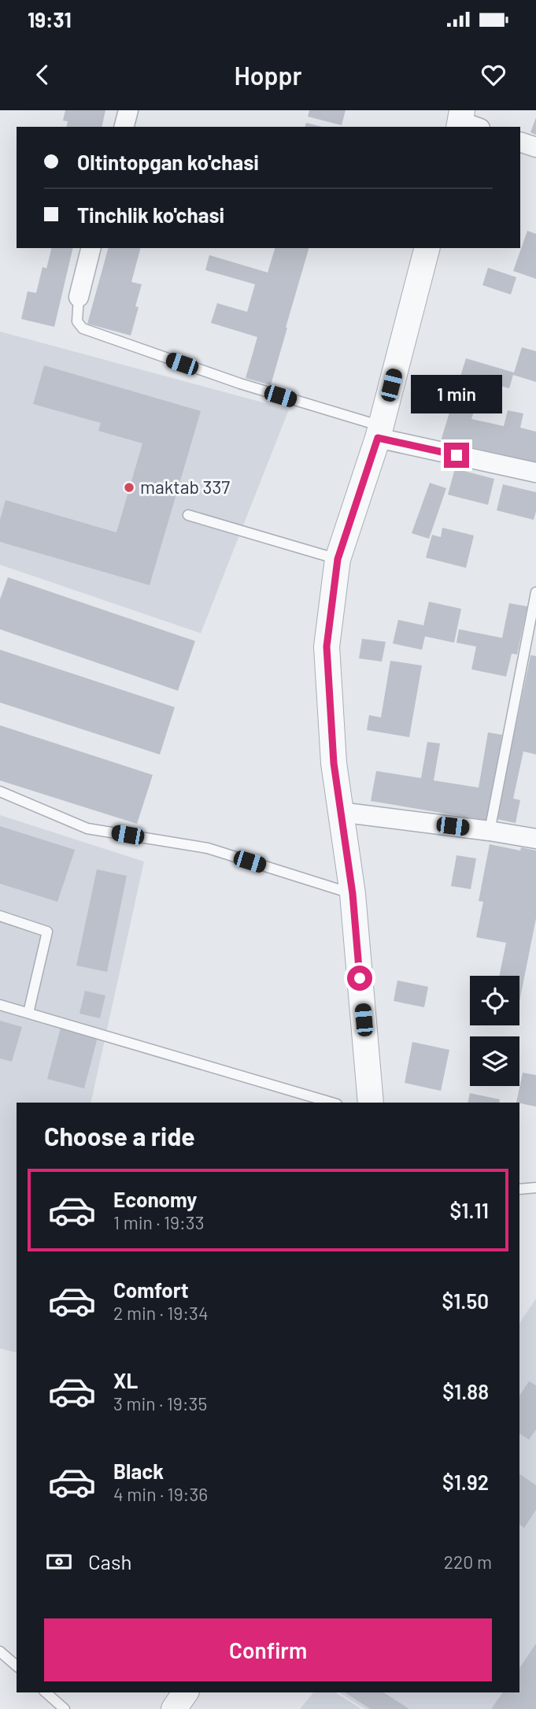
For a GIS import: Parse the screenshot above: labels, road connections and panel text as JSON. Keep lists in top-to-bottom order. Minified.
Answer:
{"places":["maktab 337"],"page":{"status":"19:31","header":"Hoppr","banner":["Oltintopgan ko'chasi","Tinchlik ko'chasi"],"bubble":"1 min","heading":"Choose a ride","list":[{"name":"Economy","note":"1 min · 19:33","value":"$1.11"},{"name":"Comfort","note":"2 min · 19:34","value":"$1.50"},{"name":"XL","note":"3 min · 19:35","value":"$1.88"},{"name":"Black","note":"4 min · 19:36","value":"$1.92"}],"pay":["Cash","220 m"],"buttons":"Confirm"}}
